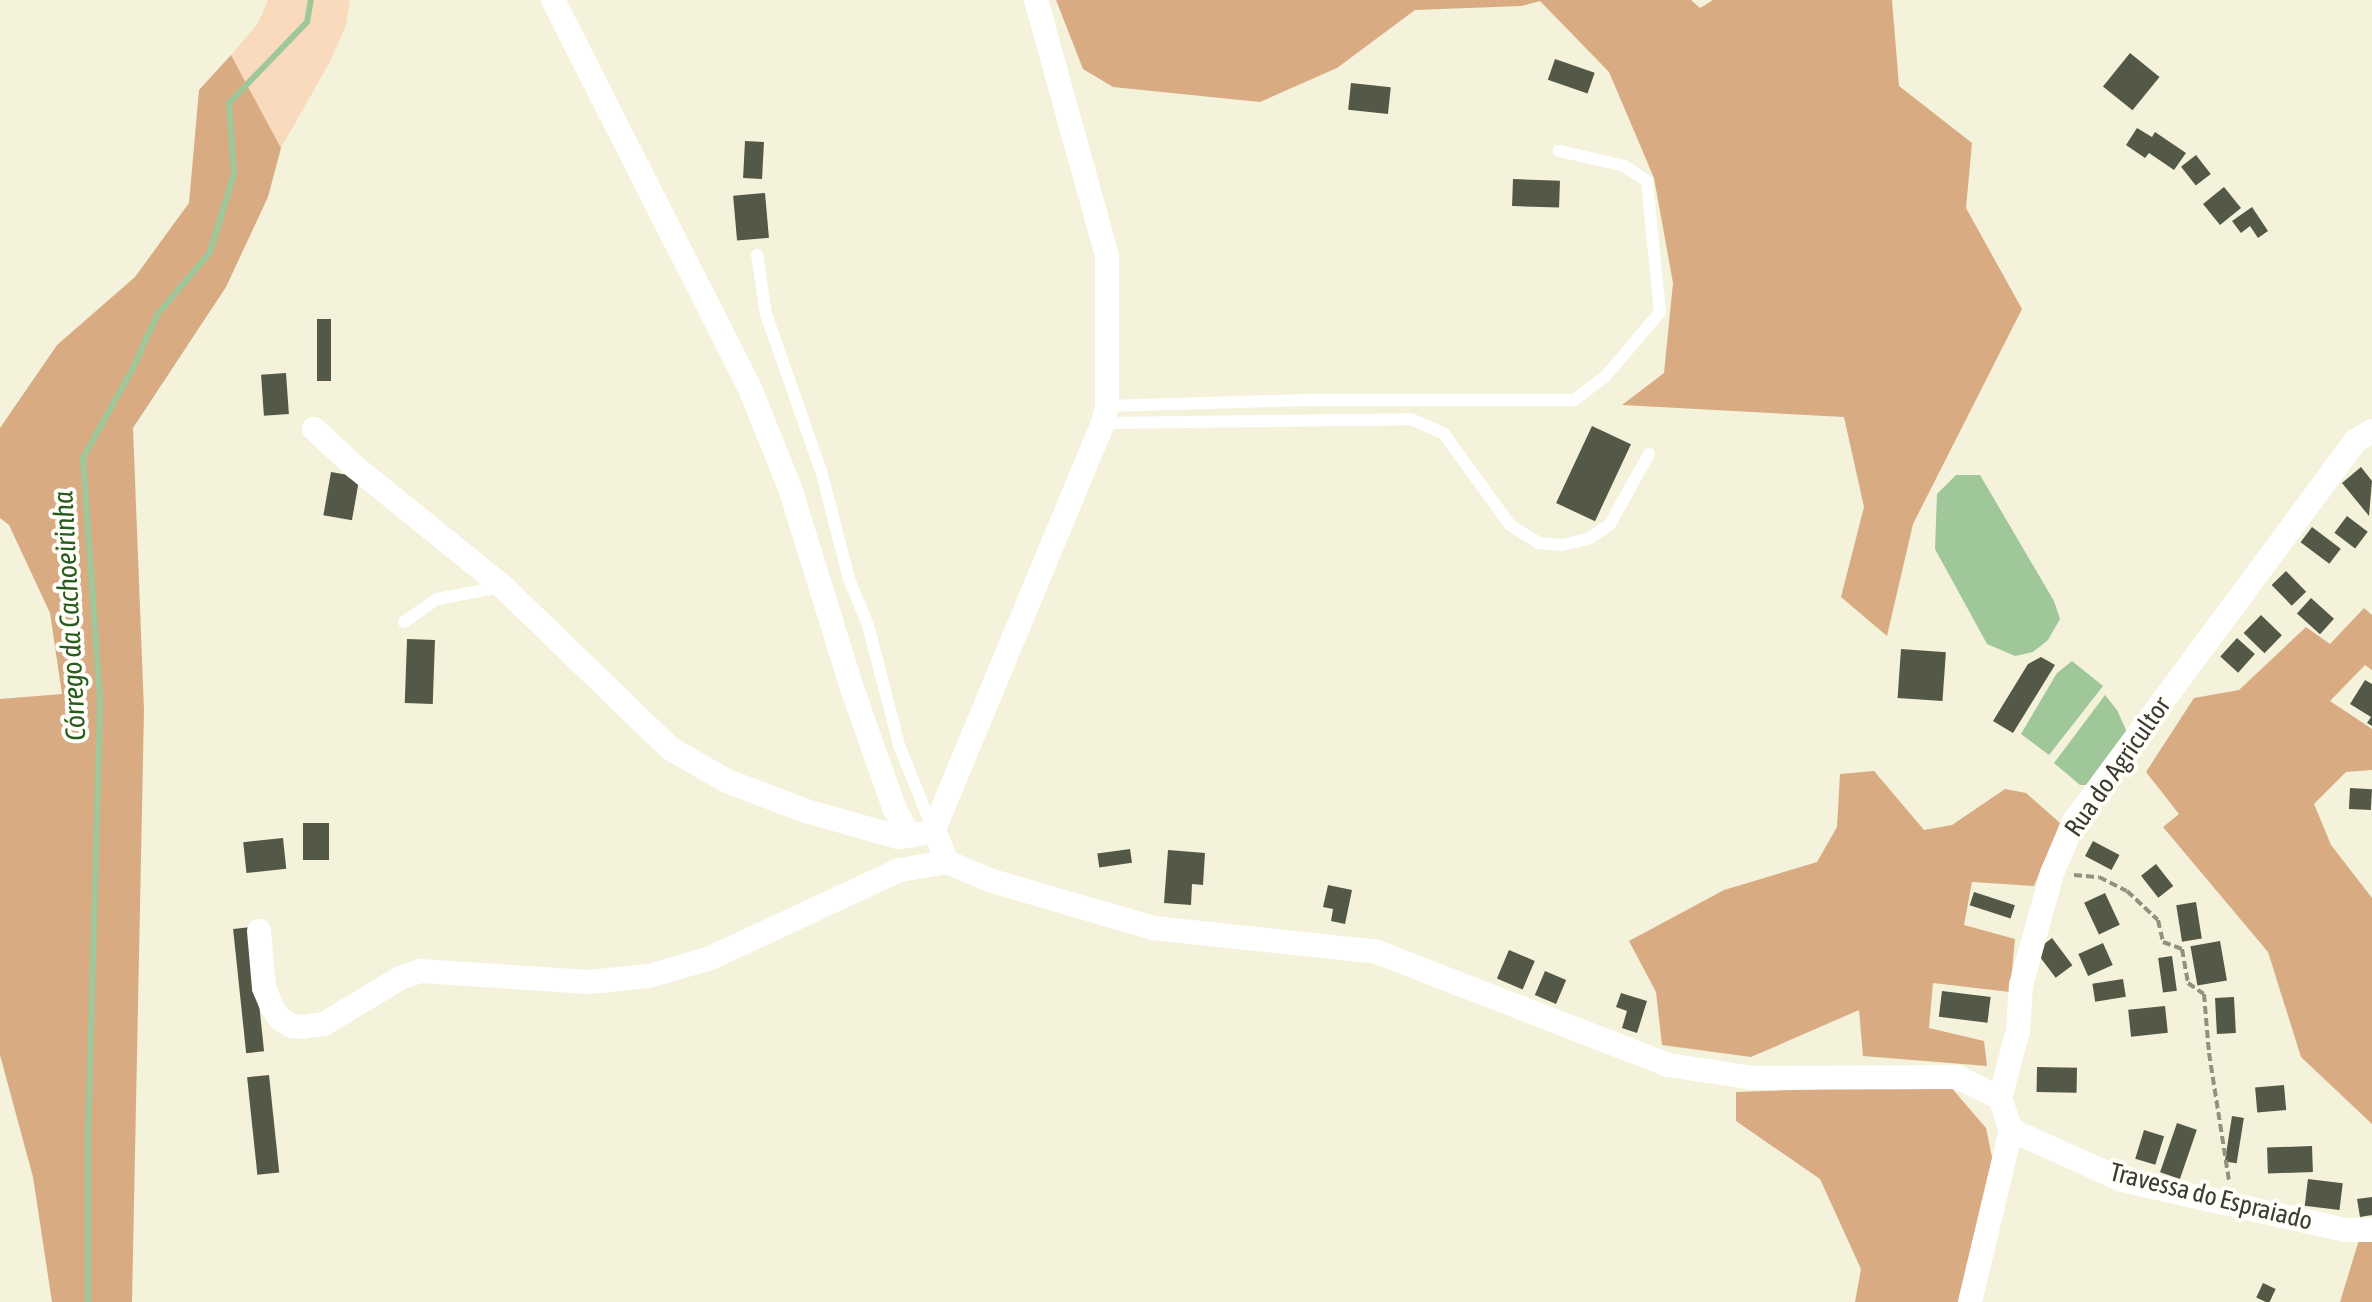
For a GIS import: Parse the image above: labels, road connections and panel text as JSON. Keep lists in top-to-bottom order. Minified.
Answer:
{"streets":{"street":["Rua do Agricultor","Travessa do Espraiado"]},"water":["Córrego da Cachoeirinha"]}
